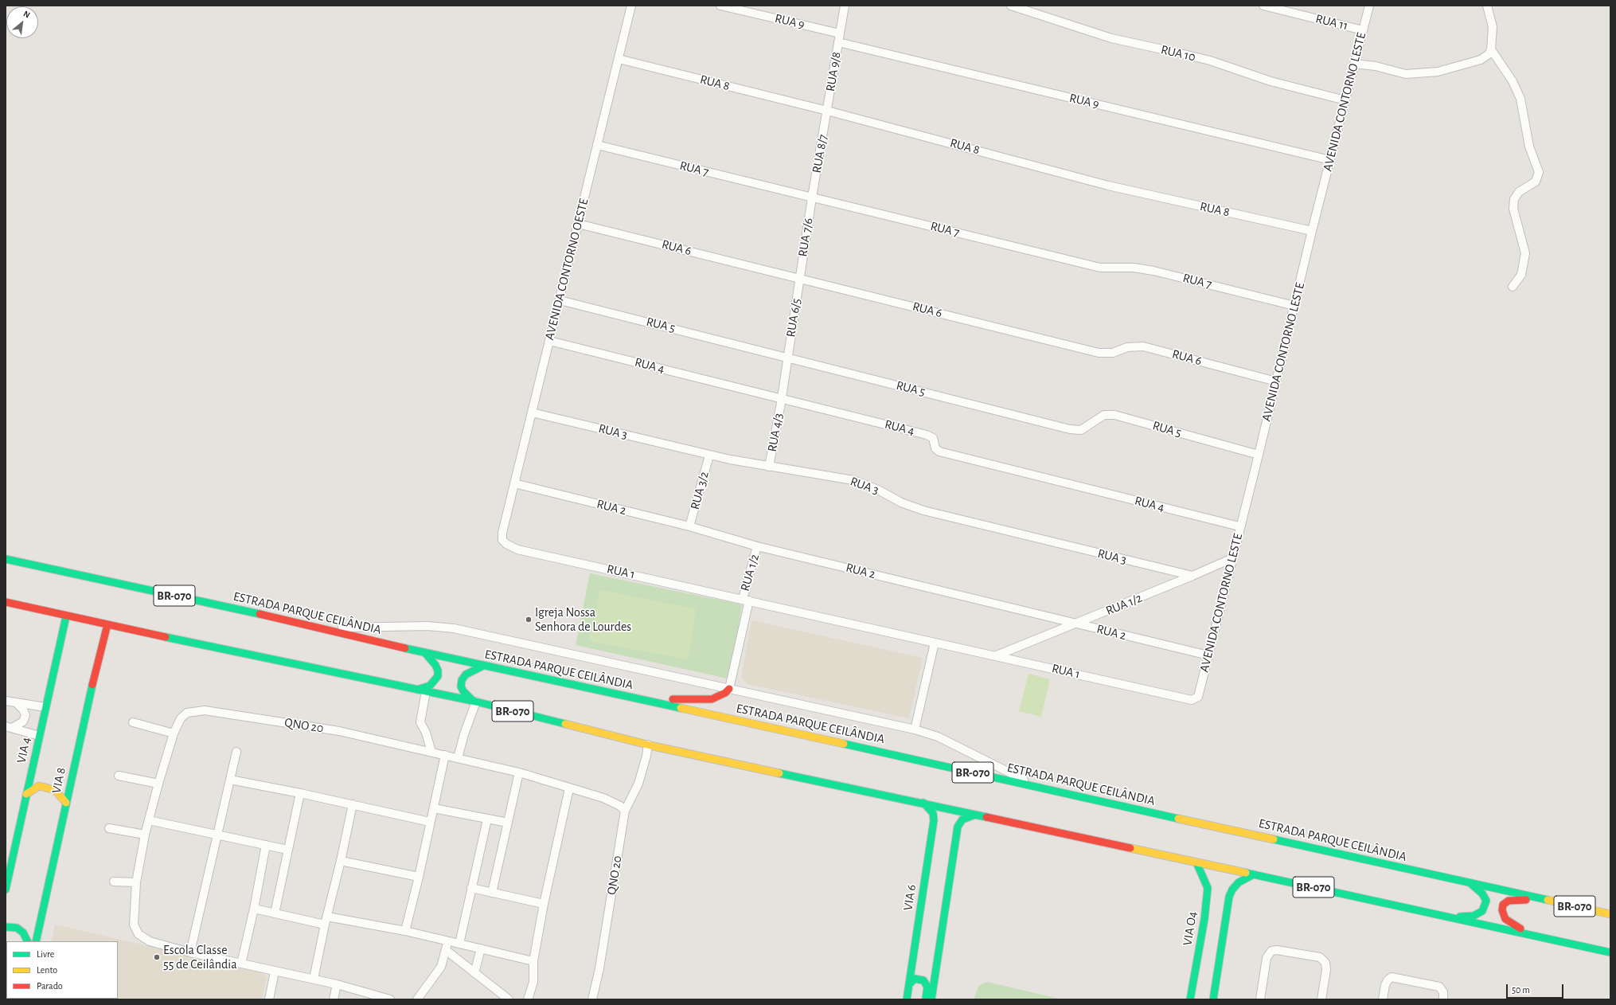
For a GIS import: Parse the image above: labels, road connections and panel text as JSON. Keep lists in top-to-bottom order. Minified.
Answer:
{"streets":{"main road":["BR-070","ESTRADA PARQUE CEILÂNDIA","VIA 4","VIA 8","VIA 6","VIA O4"],"street":["RUA 9","RUA 11","RUA 10","RUA 9/8","RUA 8","AVENIDA CONTORNO LESTE","RUA 8/7","RUA 7","RUA 7/6","RUA 6","AVENIDA CONTORNO OESTE","RUA 6/5","RUA 5","RUA 4","RUA 3","RUA 4/3","RUA 3/2","RUA 2","RUA 1","RUA 1/2","QNO 20"]},"crossings":[["RUA 9","RUA 9/8"],["RUA 9","AVENIDA CONTORNO LESTE"],["RUA 11","AVENIDA CONTORNO LESTE"],["RUA 10","AVENIDA CONTORNO LESTE"],["RUA 9/8","RUA 8"],["RUA 9/8","RUA 8/7"],["RUA 8","AVENIDA CONTORNO LESTE"],["RUA 8","RUA 8/7"],["RUA 8","AVENIDA CONTORNO OESTE"],["AVENIDA CONTORNO LESTE","RUA 7"],["AVENIDA CONTORNO LESTE","RUA 6"],["AVENIDA CONTORNO LESTE","RUA 5"],["AVENIDA CONTORNO LESTE","RUA 4"],["AVENIDA CONTORNO LESTE","RUA 2"],["AVENIDA CONTORNO LESTE","RUA 1"],["AVENIDA CONTORNO LESTE","RUA 1/2"],["RUA 8/7","RUA 7"],["RUA 8/7","RUA 7/6"],["RUA 7","RUA 7/6"],["RUA 7","AVENIDA CONTORNO OESTE"],["RUA 7/6","RUA 6"],["RUA 7/6","RUA 6/5"],["RUA 6","AVENIDA CONTORNO OESTE"],["RUA 6","RUA 6/5"],["AVENIDA CONTORNO OESTE","RUA 5"],["AVENIDA CONTORNO OESTE","RUA 4"],["AVENIDA CONTORNO OESTE","RUA 3"],["AVENIDA CONTORNO OESTE","RUA 2"],["AVENIDA CONTORNO OESTE","RUA 1"],["RUA 6/5","RUA 5"],["RUA 6/5","RUA 4"],["RUA 6/5","RUA 4/3"],["RUA 4","RUA 4/3"],["RUA 3","RUA 4/3"],["RUA 3","RUA 3/2"],["RUA 3","RUA 1/2"],["RUA 3/2","RUA 2"],["RUA 2","RUA 1/2"],["RUA 1","RUA 1/2"],["BR-070","VIA 4"],["BR-070","VIA 8"],["BR-070","VIA 6"],["BR-070","VIA O4"]],"places":["Igreja Nossa Senhora de Lourdes","Escola Classe 55 de Ceilândia"],"legend":["Livre","Lento","Parado"],"scale_bar":"50 m","north":"top right"}
